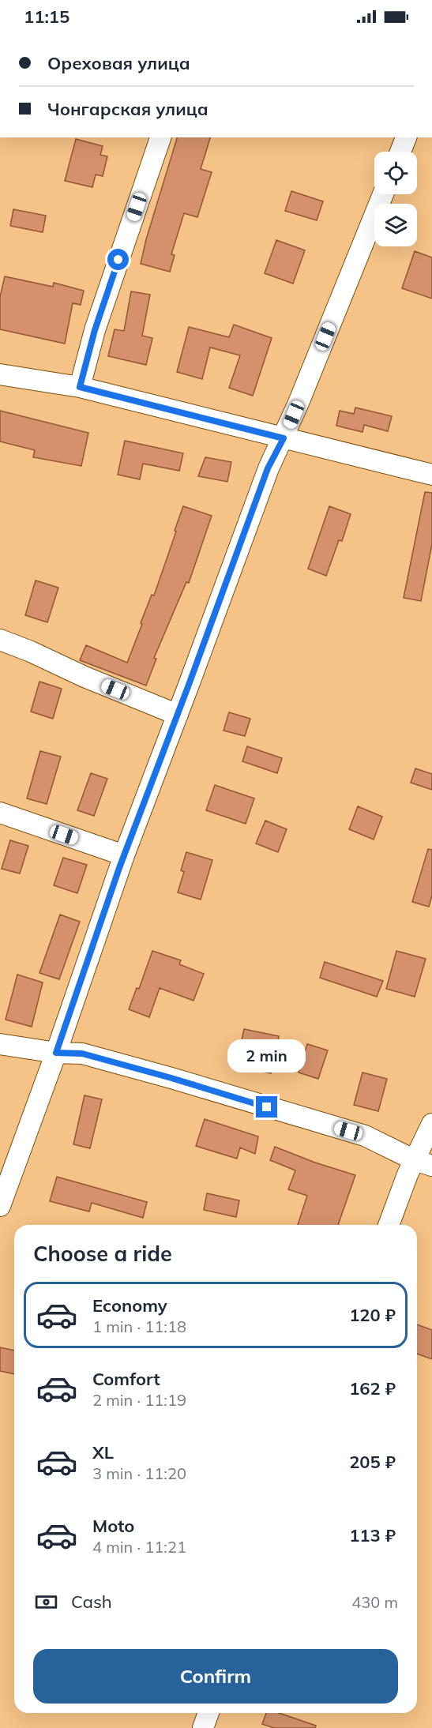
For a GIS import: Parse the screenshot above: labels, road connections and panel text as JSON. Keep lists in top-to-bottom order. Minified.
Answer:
{"page":{"status":"11:15","banner":["Ореховая улица","Чонгарская улица"],"bubble":"2 min","heading":"Choose a ride","list":[{"name":"Economy","note":"1 min · 11:18","value":"120 ₽"},{"name":"Comfort","note":"2 min · 11:19","value":"162 ₽"},{"name":"XL","note":"3 min · 11:20","value":"205 ₽"},{"name":"Moto","note":"4 min · 11:21","value":"113 ₽"}],"pay":["Cash","430 m"],"buttons":"Confirm"}}
